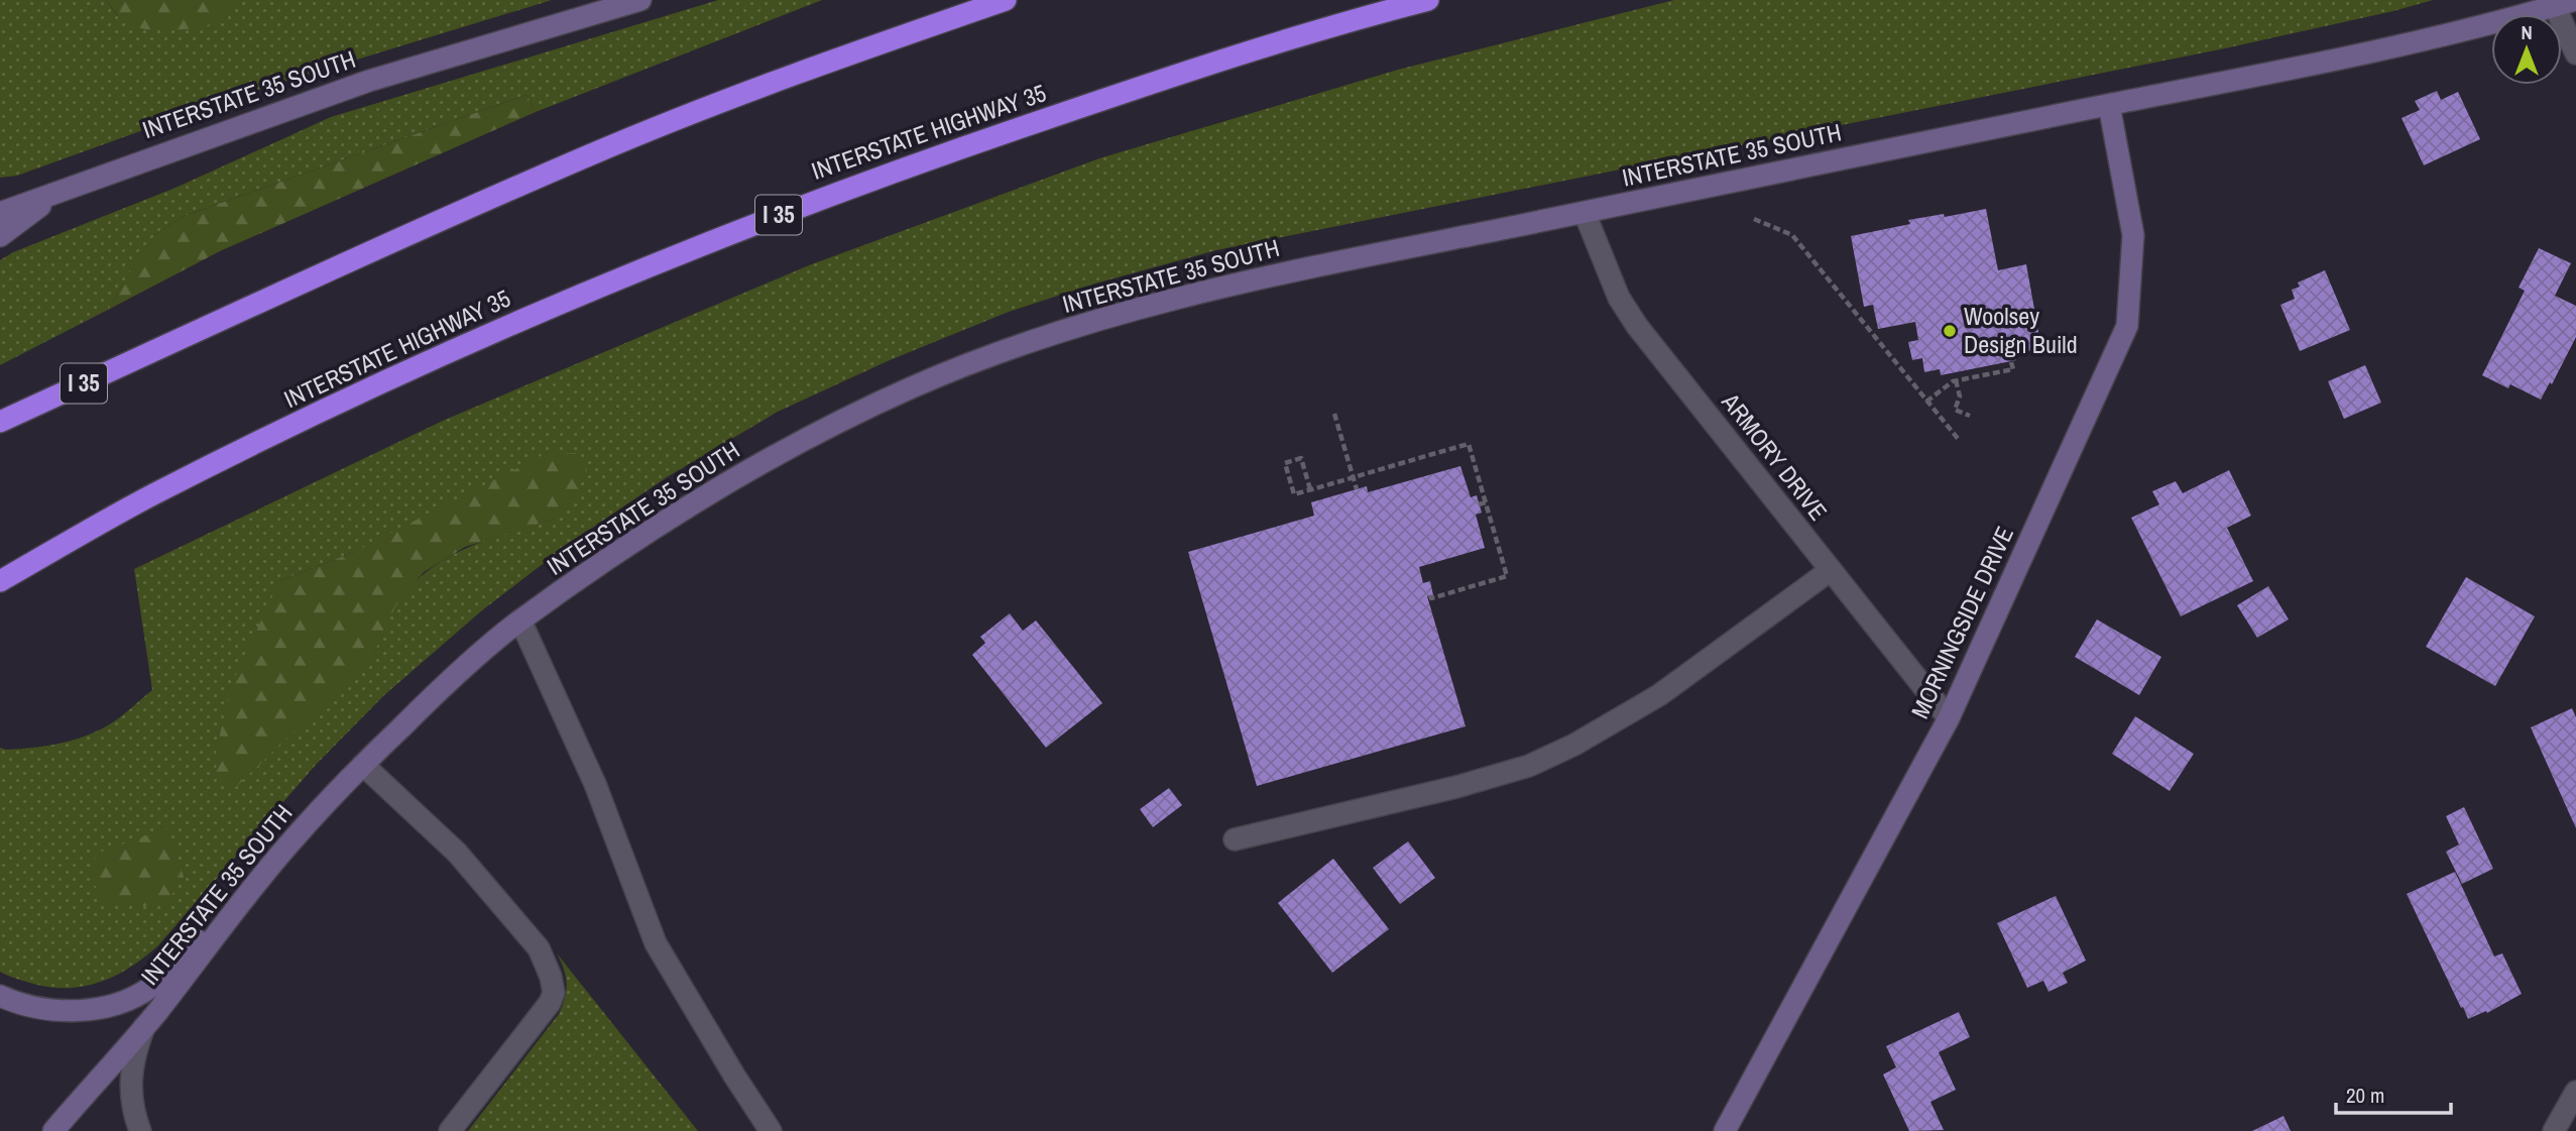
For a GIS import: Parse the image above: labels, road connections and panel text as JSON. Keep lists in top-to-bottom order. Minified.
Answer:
{"streets":{"highway":["INTERSTATE HIGHWAY 35","I 35"],"main road":["INTERSTATE 35 SOUTH","MORNINGSIDE DRIVE"],"street":["ARMORY DRIVE"]},"crossings":[["INTERSTATE 35 SOUTH","ARMORY DRIVE"],["INTERSTATE 35 SOUTH","MORNINGSIDE DRIVE"],["ARMORY DRIVE","MORNINGSIDE DRIVE"]],"places":["Woolsey Design Build"],"scale_bar":"20 m","north":"top"}
